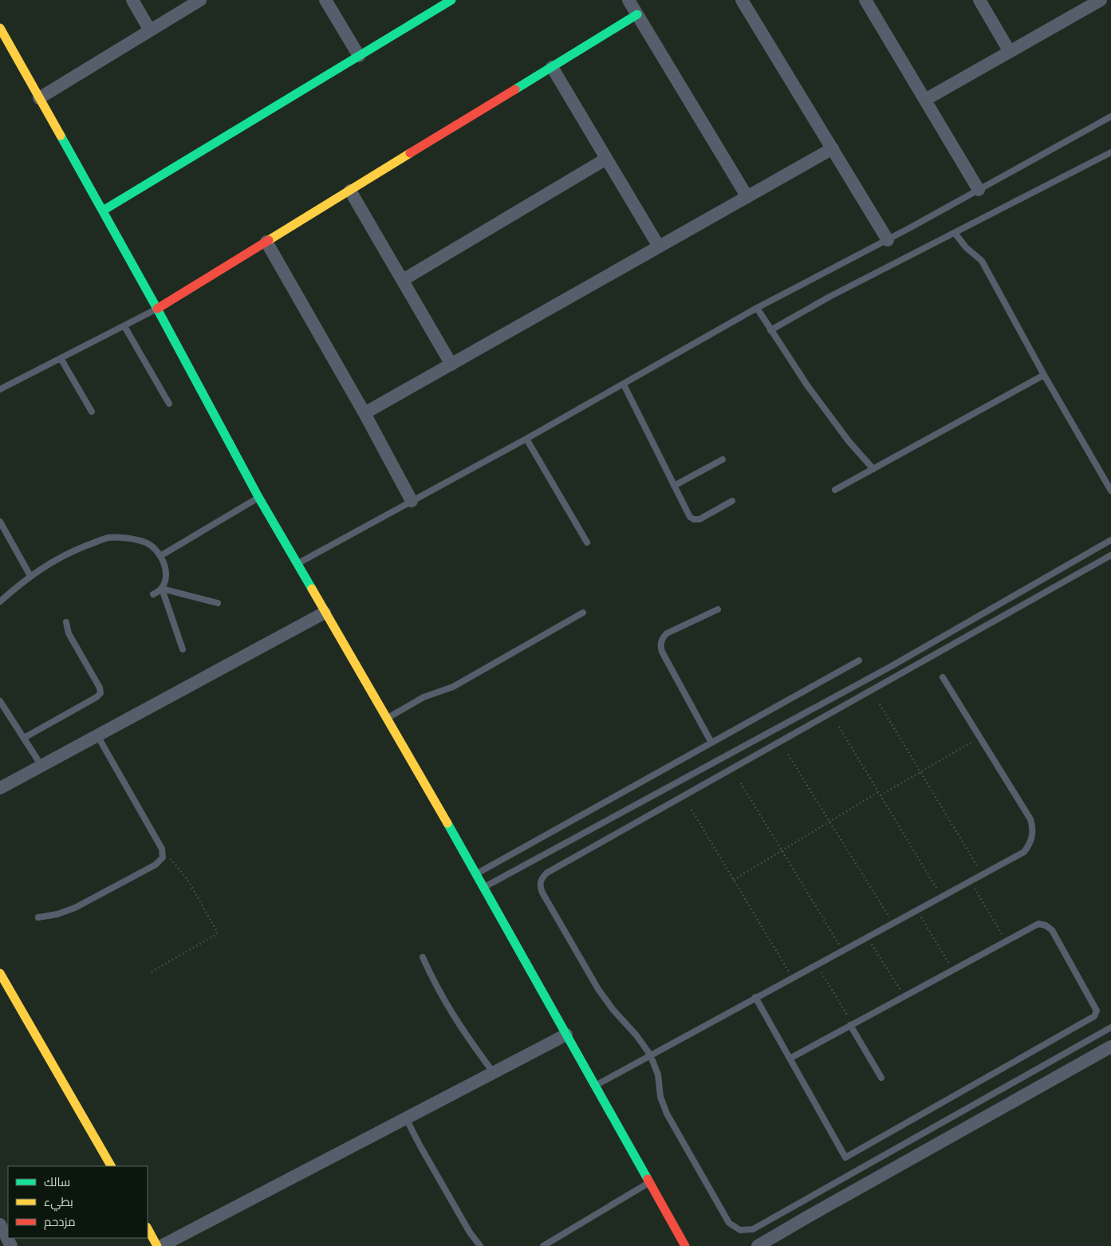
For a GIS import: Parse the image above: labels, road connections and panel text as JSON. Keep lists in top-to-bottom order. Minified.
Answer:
{"legend":["سالك","بطيء","مزدحم"]}
